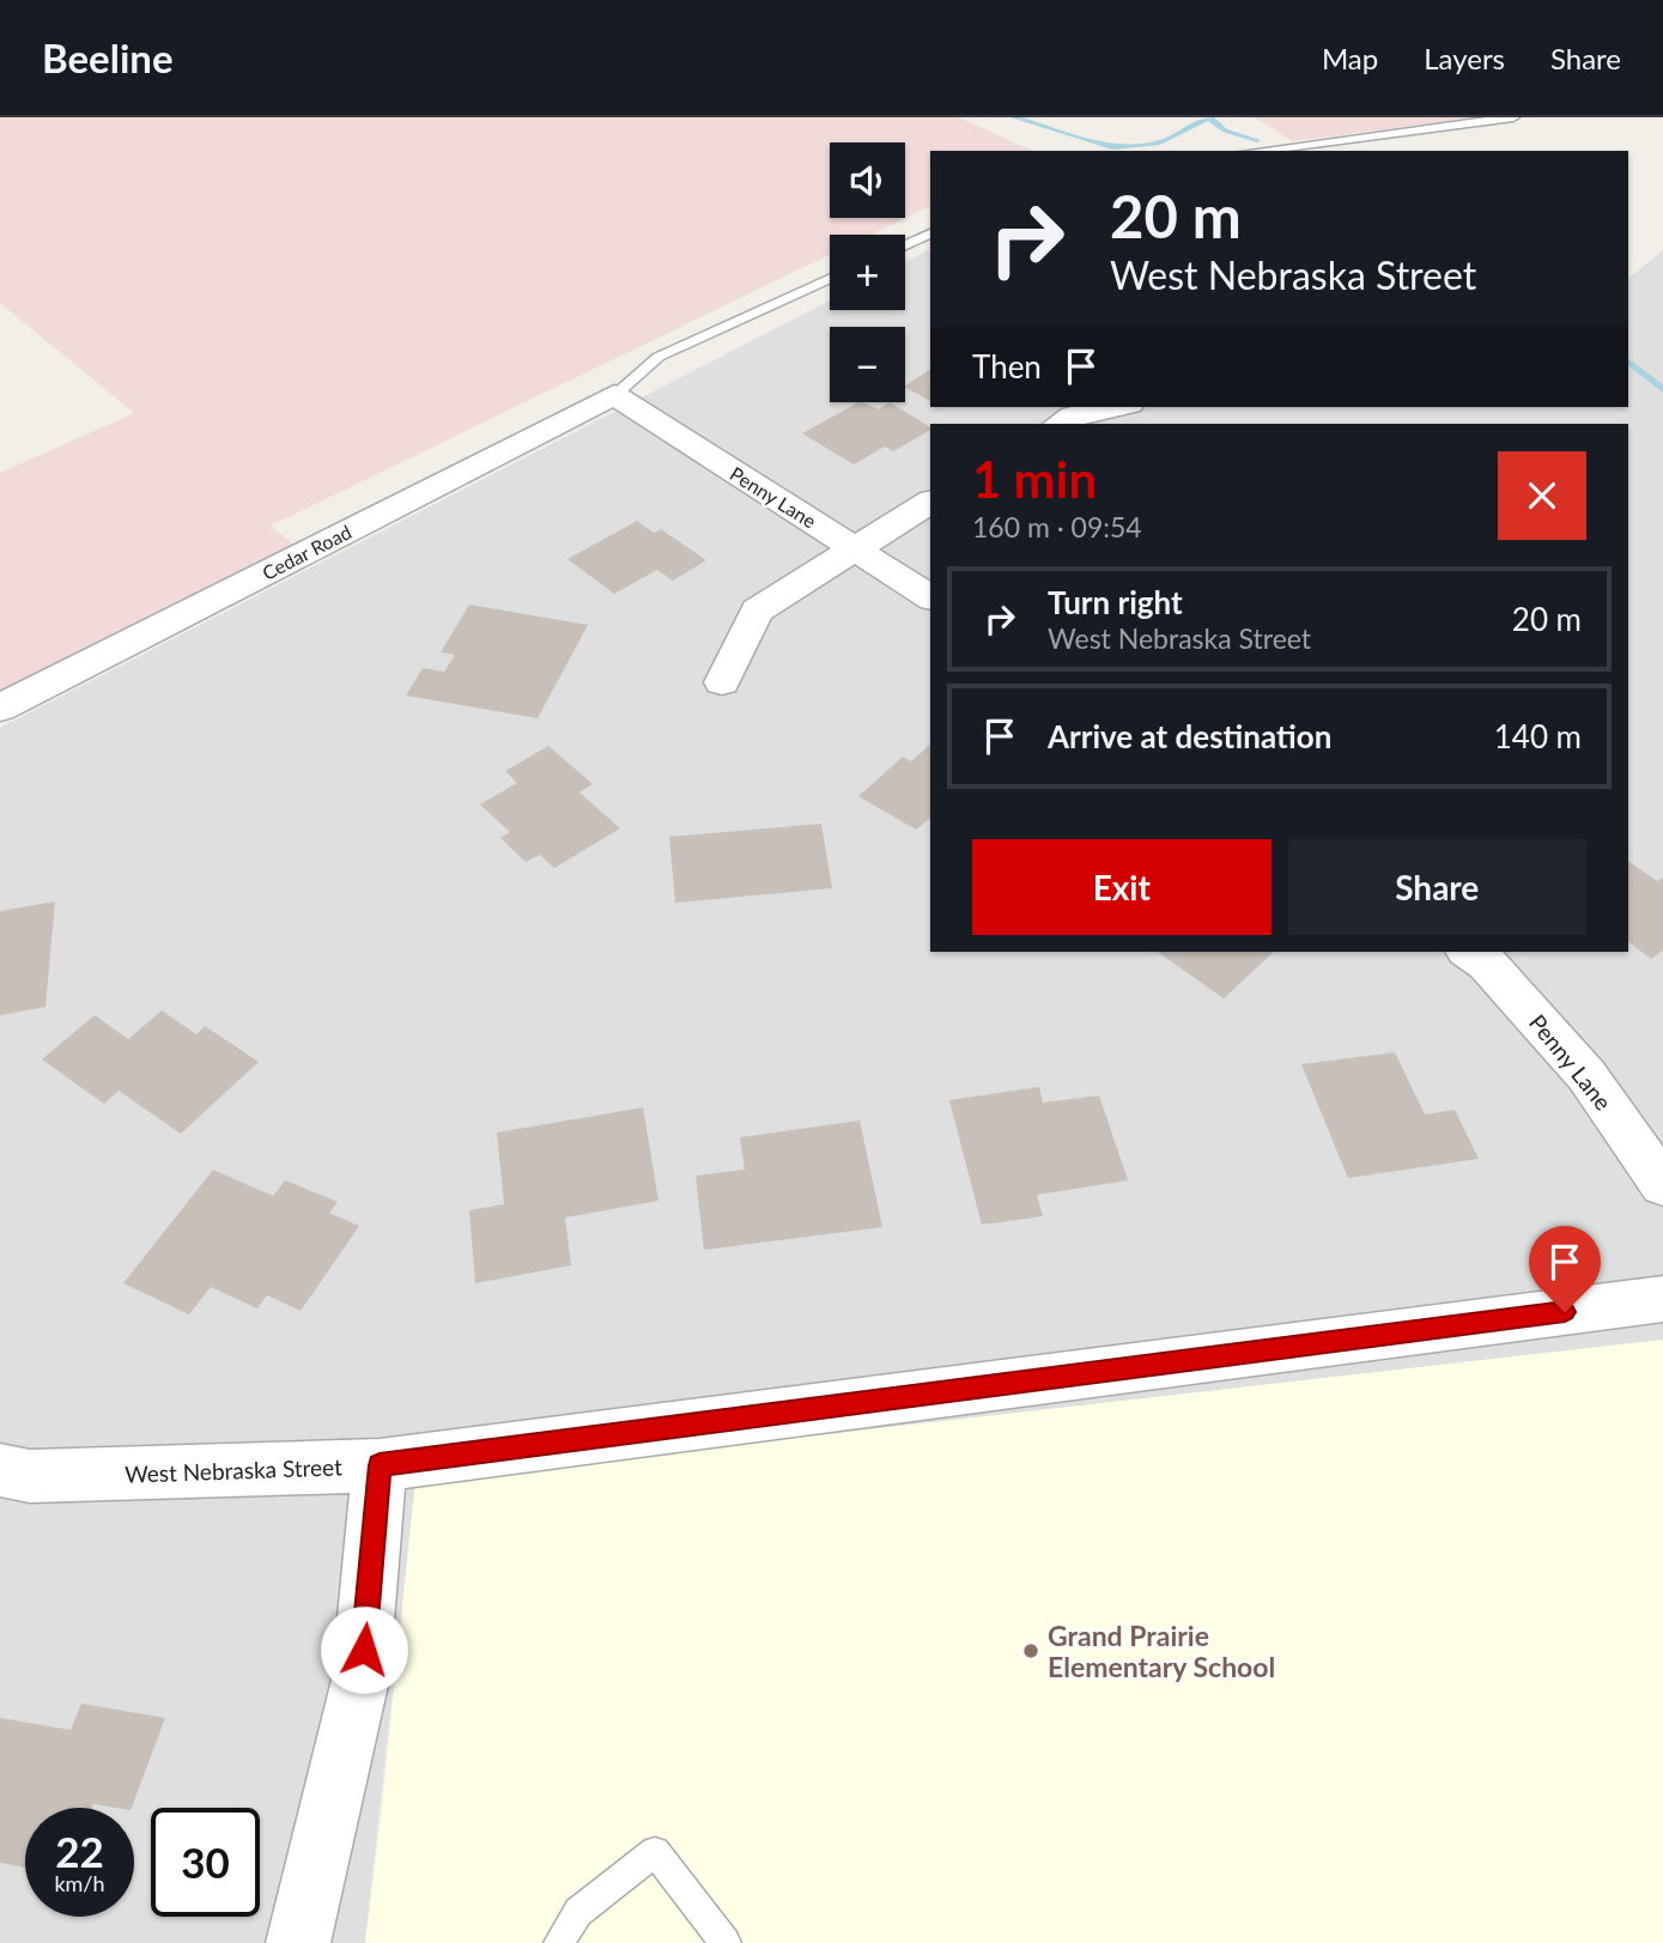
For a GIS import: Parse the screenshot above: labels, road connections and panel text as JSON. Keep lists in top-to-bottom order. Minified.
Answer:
{"streets":{"street":["Penny Lane","Cedar Road","West Nebraska Street"]},"crossings":[["Penny Lane","Cedar Road"]],"places":["Grand Prairie Elementary School"],"page":{"header":"Beeline","nav":["Map","Layers","Share"],"map_buttons":["+","−"],"turn":["20 m","West Nebraska Street"],"then":"Then","heading":["1 min","160 m · 09:54"],"list":[{"name":"Turn right","note":"West Nebraska Street","value":"20 m"},{"name":"Arrive at destination","value":"140 m"}],"buttons":["Exit","Share"],"speed":"22 km/h","limit":"30"}}
